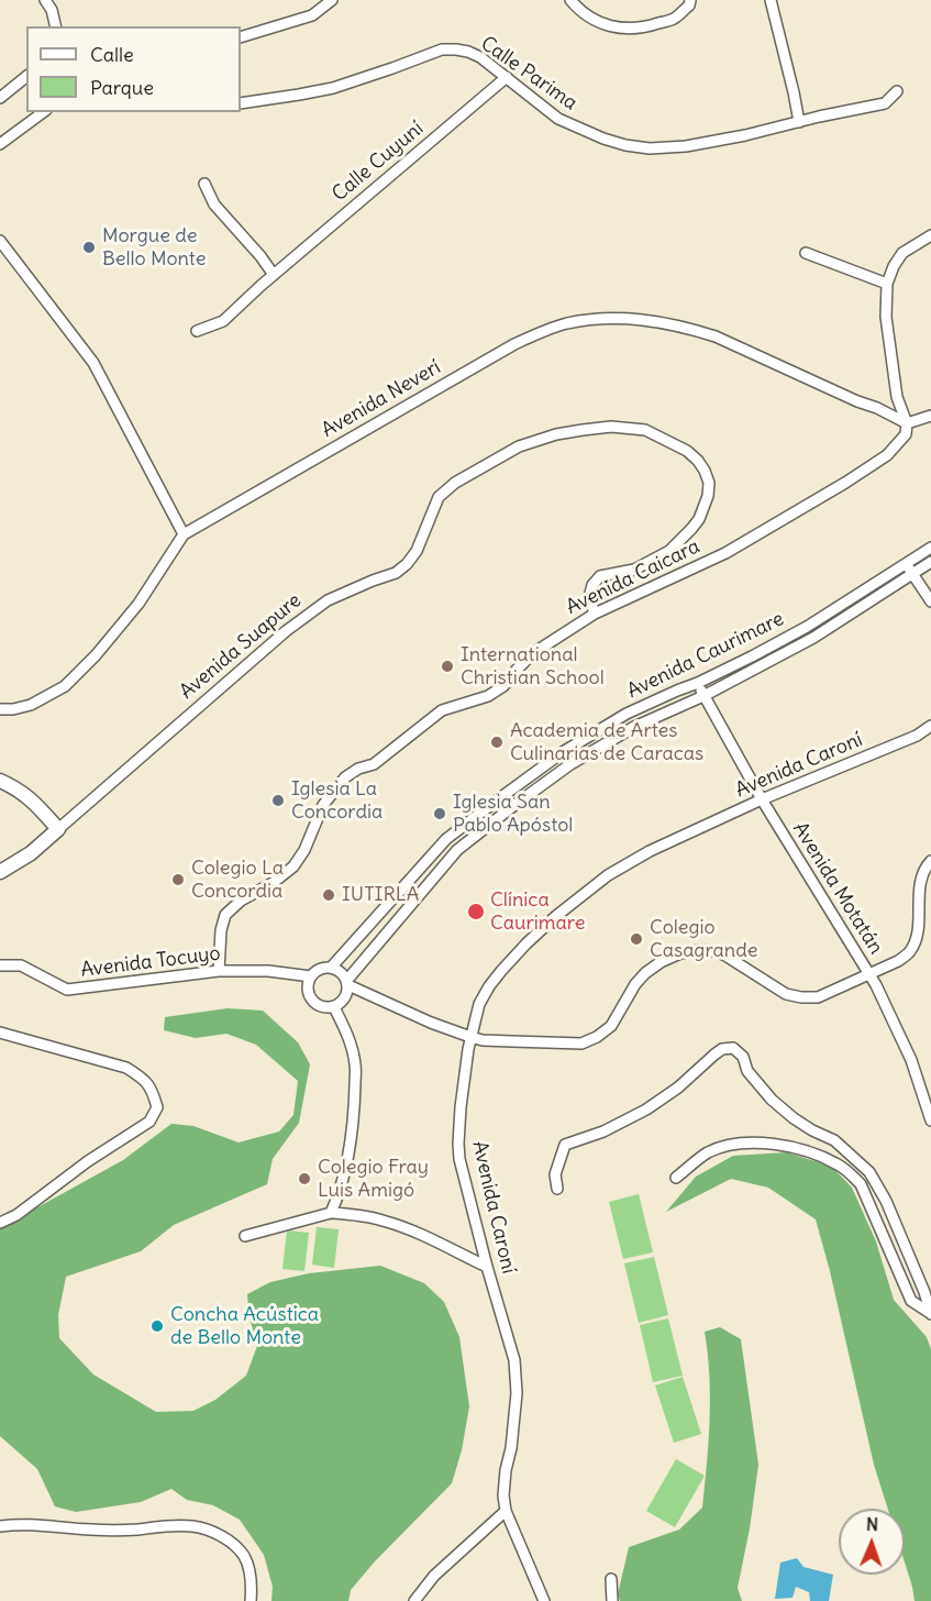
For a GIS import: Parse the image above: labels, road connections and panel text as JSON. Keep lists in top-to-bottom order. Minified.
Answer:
{"streets":{"street":["Calle Parima","Calle Cuyuní","Avenida Neverí","Avenida Caicara","Avenida Suapure","Avenida Caurimare","Avenida Caroní","Avenida Motatán","Avenida Tocuyo"]},"crossings":[["Calle Parima","Calle Cuyuní"],["Avenida Neverí","Avenida Caicara"],["Avenida Caicara","Avenida Suapure"],["Avenida Caicara","Avenida Tocuyo"],["Avenida Caurimare","Avenida Motatán"],["Avenida Caurimare","Avenida Tocuyo"],["Avenida Caroní","Avenida Motatán"]],"places":["Morgue de Bello Monte","International Christian School","Academia de Artes Culinarias de Caracas","Iglesia La Concordia","Iglesia San Pablo Apóstol","Colegio La Concordia","IUTIRLA","Clínica Caurimare","Colegio Casagrande","Colegio Fray Luis Amigó","Concha Acústica de Bello Monte"],"legend":["Calle","Parque"],"north":"top"}
